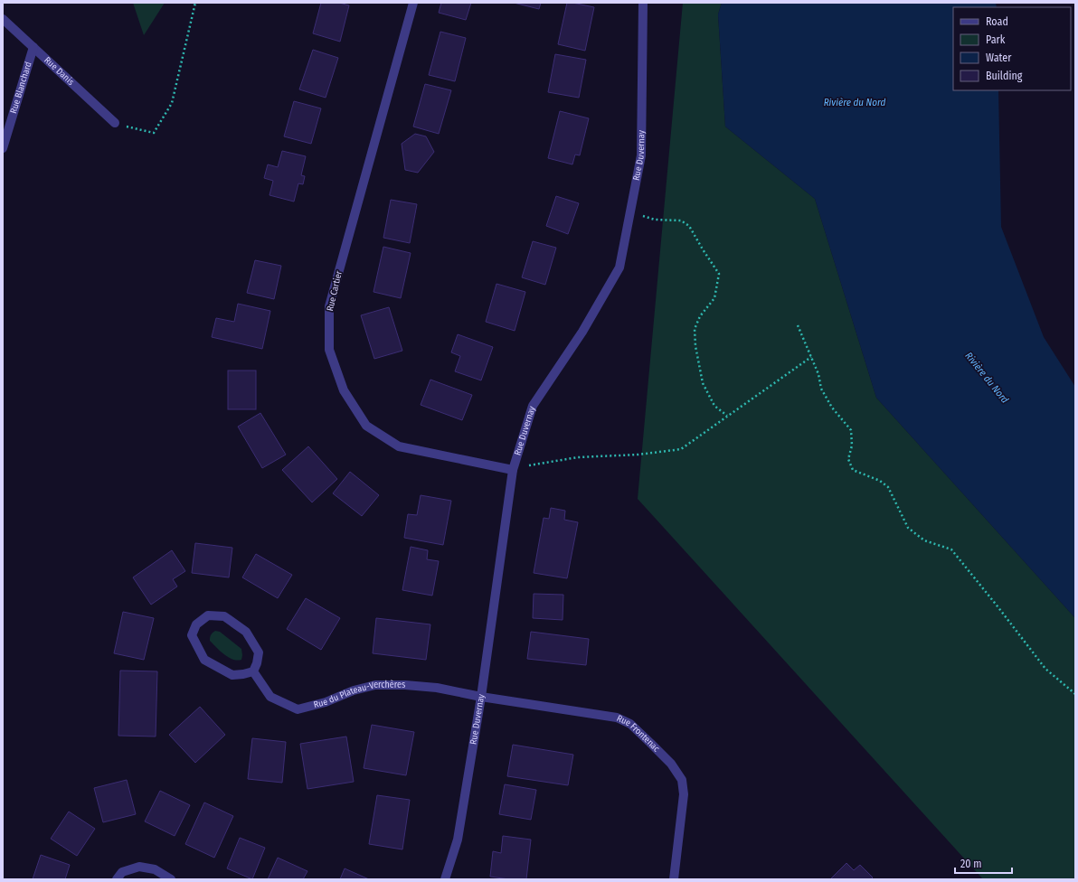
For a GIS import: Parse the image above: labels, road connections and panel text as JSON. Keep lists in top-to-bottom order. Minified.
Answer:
{"streets":{"street":["Rue Danis","Rue Blanchard","Rue Duvernay","Rue Cartier","Rue du Plateau-Verchères","Rue Frontenac"]},"crossings":[["Rue Danis","Rue Blanchard"],["Rue Duvernay","Rue Cartier"],["Rue Duvernay","Rue du Plateau-Verchères"],["Rue Duvernay","Rue Frontenac"],["Rue du Plateau-Verchères","Rue Frontenac"]],"water":["Rivière du Nord"],"legend":["Road","Park","Water","Building"],"scale_bar":"20 m"}
